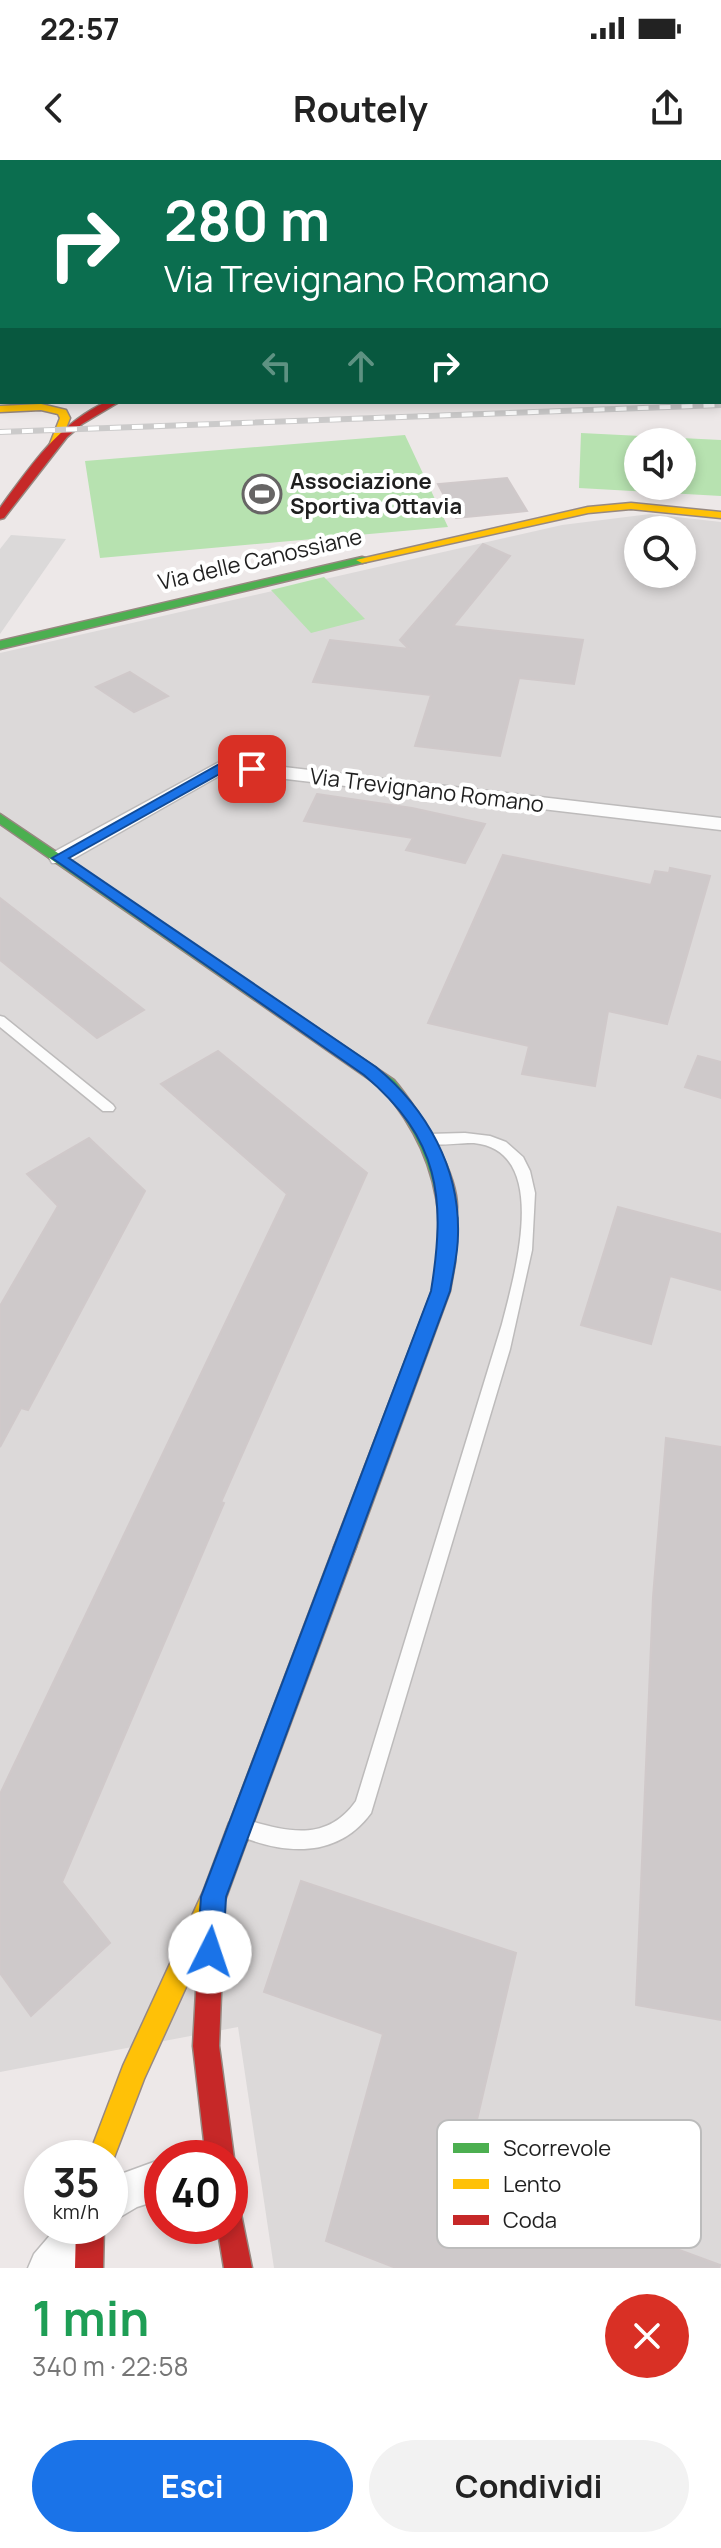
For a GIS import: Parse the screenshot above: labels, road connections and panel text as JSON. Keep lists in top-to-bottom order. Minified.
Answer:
{"streets":{"street":["Via delle Canossiane","Via Trevignano Romano"]},"places":{"sports":["Associazione Sportiva Ottavia"]},"legend":["Scorrevole","Lento","Coda"],"page":{"status":"22:57","header":"Routely","turn":["280 m","Via Trevignano Romano"],"speed":"35 km/h","limit":"40","heading":["1 min","340 m · 22:58"],"buttons":["Esci","Condividi"]}}
